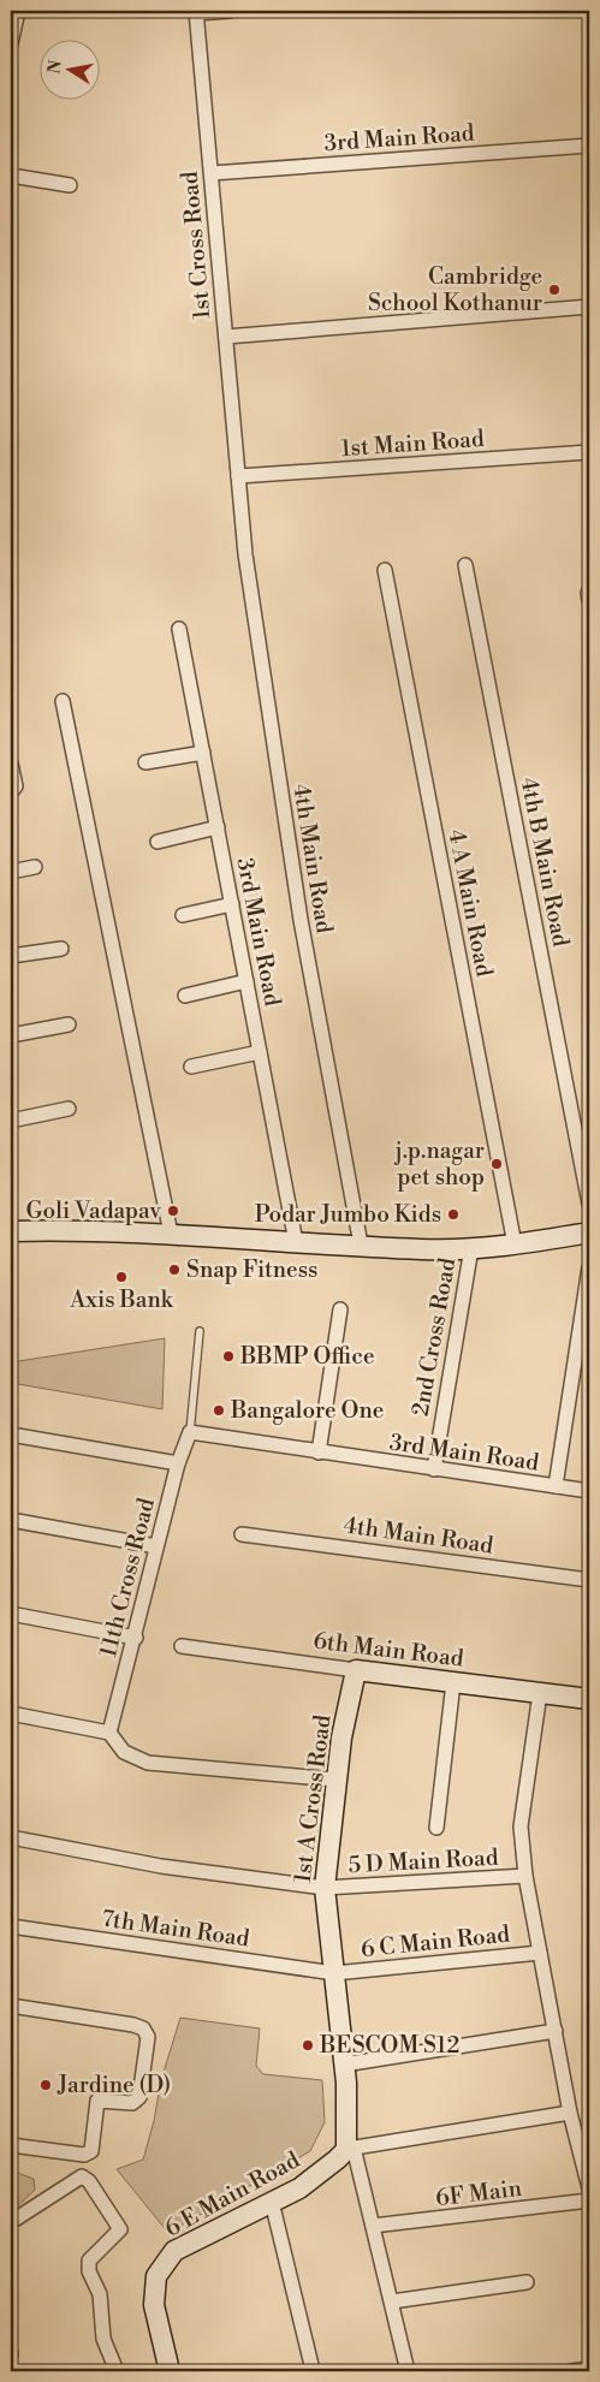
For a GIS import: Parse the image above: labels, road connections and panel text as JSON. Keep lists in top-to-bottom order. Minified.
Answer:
{"streets":{"street":["3rd Main Road","1st Cross Road","1st Main Road","4th Main Road","4th B Main Road","4 A Main Road","2nd Cross Road","11th Cross Road","6th Main Road","1st A Cross Road","5 D Main Road","7th Main Road","6 C Main Road","6F Main","6 E Main Road"]},"crossings":[["3rd Main Road","1st Cross Road"],["3rd Main Road","2nd Cross Road"],["3rd Main Road","11th Cross Road"],["1st Cross Road","1st Main Road"],["1st Cross Road","4th Main Road"],["1st Main Road","4th Main Road"],["6th Main Road","1st A Cross Road"],["1st A Cross Road","5 D Main Road"],["1st A Cross Road","7th Main Road"],["1st A Cross Road","6 C Main Road"],["1st A Cross Road","6F Main"],["1st A Cross Road","6 E Main Road"],["7th Main Road","6 C Main Road"]],"places":["Cambridge School Kothanur","j.p.nagar pet shop","Goli Vadapav","Podar Jumbo Kids","Snap Fitness","Axis Bank","BBMP Office","Bangalore One","BESCOM S12","Jardine (D)"],"north":"left"}
